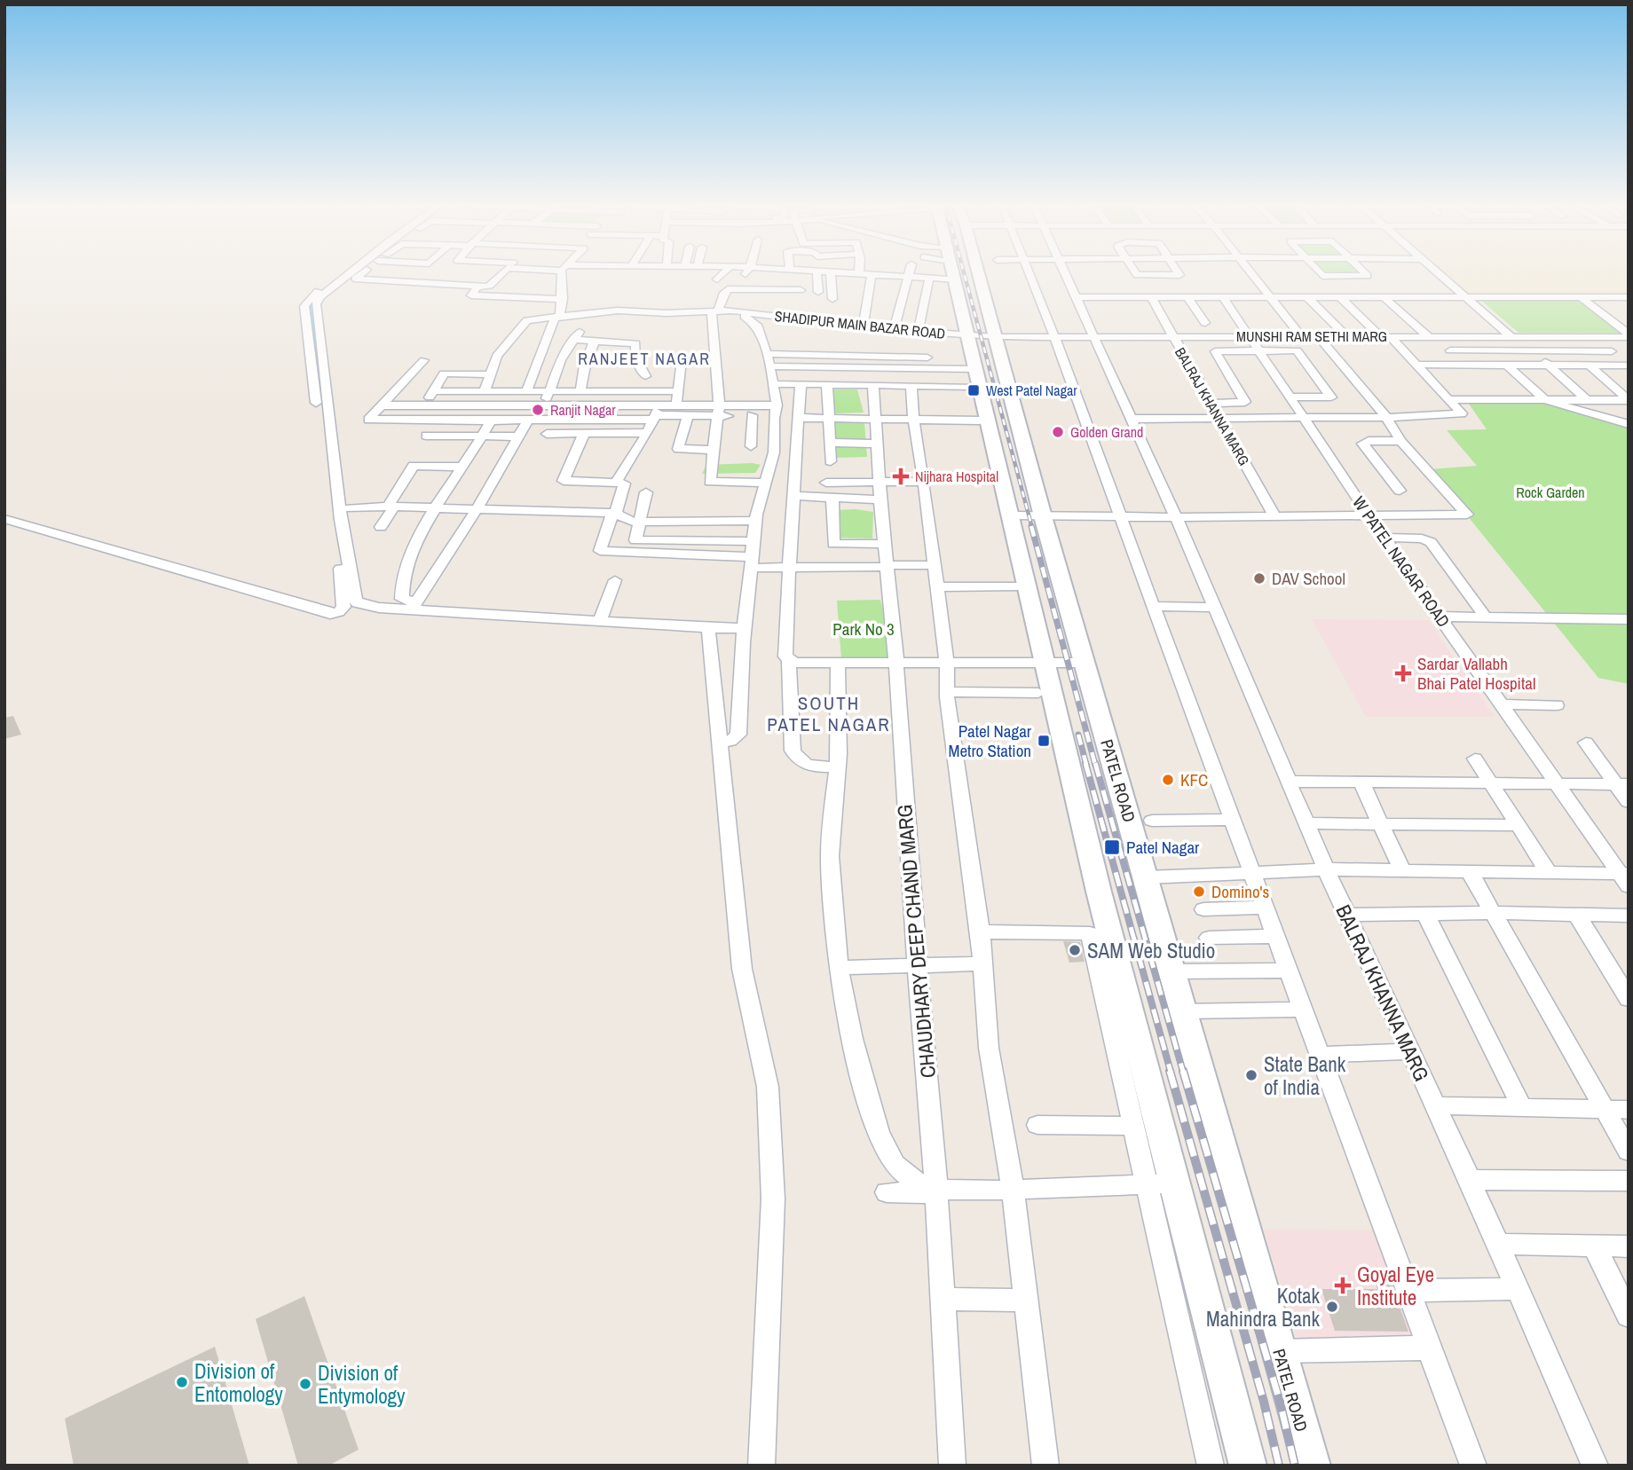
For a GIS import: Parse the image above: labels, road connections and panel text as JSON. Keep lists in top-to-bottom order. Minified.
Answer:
{"streets":{"main road":["PATEL ROAD"],"street":["SHADIPUR MAIN BAZAR ROAD","MUNSHI RAM SETHI MARG","BALRAJ KHANNA MARG","W PATEL NAGAR ROAD","CHAUDHARY DEEP CHAND MARG"]},"crossings":[["SHADIPUR MAIN BAZAR ROAD","MUNSHI RAM SETHI MARG"],["SHADIPUR MAIN BAZAR ROAD","PATEL ROAD"],["MUNSHI RAM SETHI MARG","BALRAJ KHANNA MARG"],["MUNSHI RAM SETHI MARG","W PATEL NAGAR ROAD"],["MUNSHI RAM SETHI MARG","PATEL ROAD"]],"districts":["RANJEET NAGAR","SOUTH PATEL NAGAR"],"parks":["Rock Garden","Park No 3"],"places":{"transit":["West Patel Nagar","Patel Nagar Metro Station","Patel Nagar"],"other":["Ranjit Nagar","Golden Grand","DAV School","KFC","Domino's","SAM Web Studio","State Bank of India","Kotak Mahindra Bank","Division of Entomology","Division of Entymology"],"health":["Nijhara Hospital","Sardar Vallabh Bhai Patel Hospital","Goyal Eye Institute"]}}
